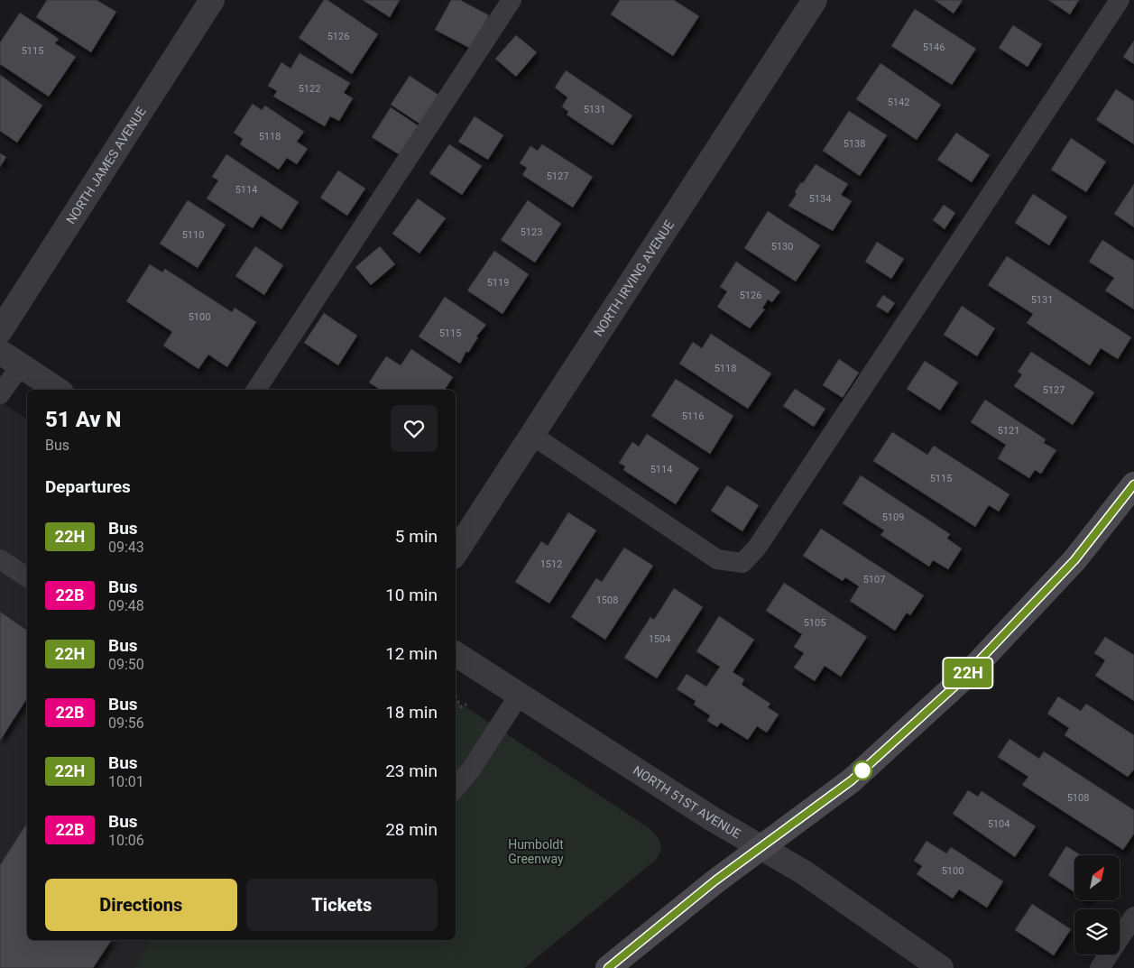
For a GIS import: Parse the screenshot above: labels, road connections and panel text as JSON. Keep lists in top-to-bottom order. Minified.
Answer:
{"streets":{"street":["NORTH JAMES AVENUE","NORTH IRVING AVENUE","NORTH 51ST AVENUE"]},"parks":["Humboldt Greenway"],"lines":["bus line 22H"],"house_numbers":["5126","5146","5115","5122","5142","5131","5118","5138","5127","5114","5134","5123","5110","5130","5119","5126","5131","5100","5115","5118","5127","5116","5121","5114","5115","5109","1512","5107","1508","5105","1504","5108","5104","5100"],"north":"top right","page":{"on_map":"22H","heading":[["51 Av N","Bus"],"Departures"],"list":[{"mark":"22H","name":"Bus","note":"09:43","value":"5 min"},{"mark":"22B","name":"Bus","note":"09:48","value":"10 min"},{"mark":"22H","name":"Bus","note":"09:50","value":"12 min"},{"mark":"22B","name":"Bus","note":"09:56","value":"18 min"},{"mark":"22H","name":"Bus","note":"10:01","value":"23 min"},{"mark":"22B","name":"Bus","note":"10:06","value":"28 min"}],"buttons":["Directions","Tickets"]}}
